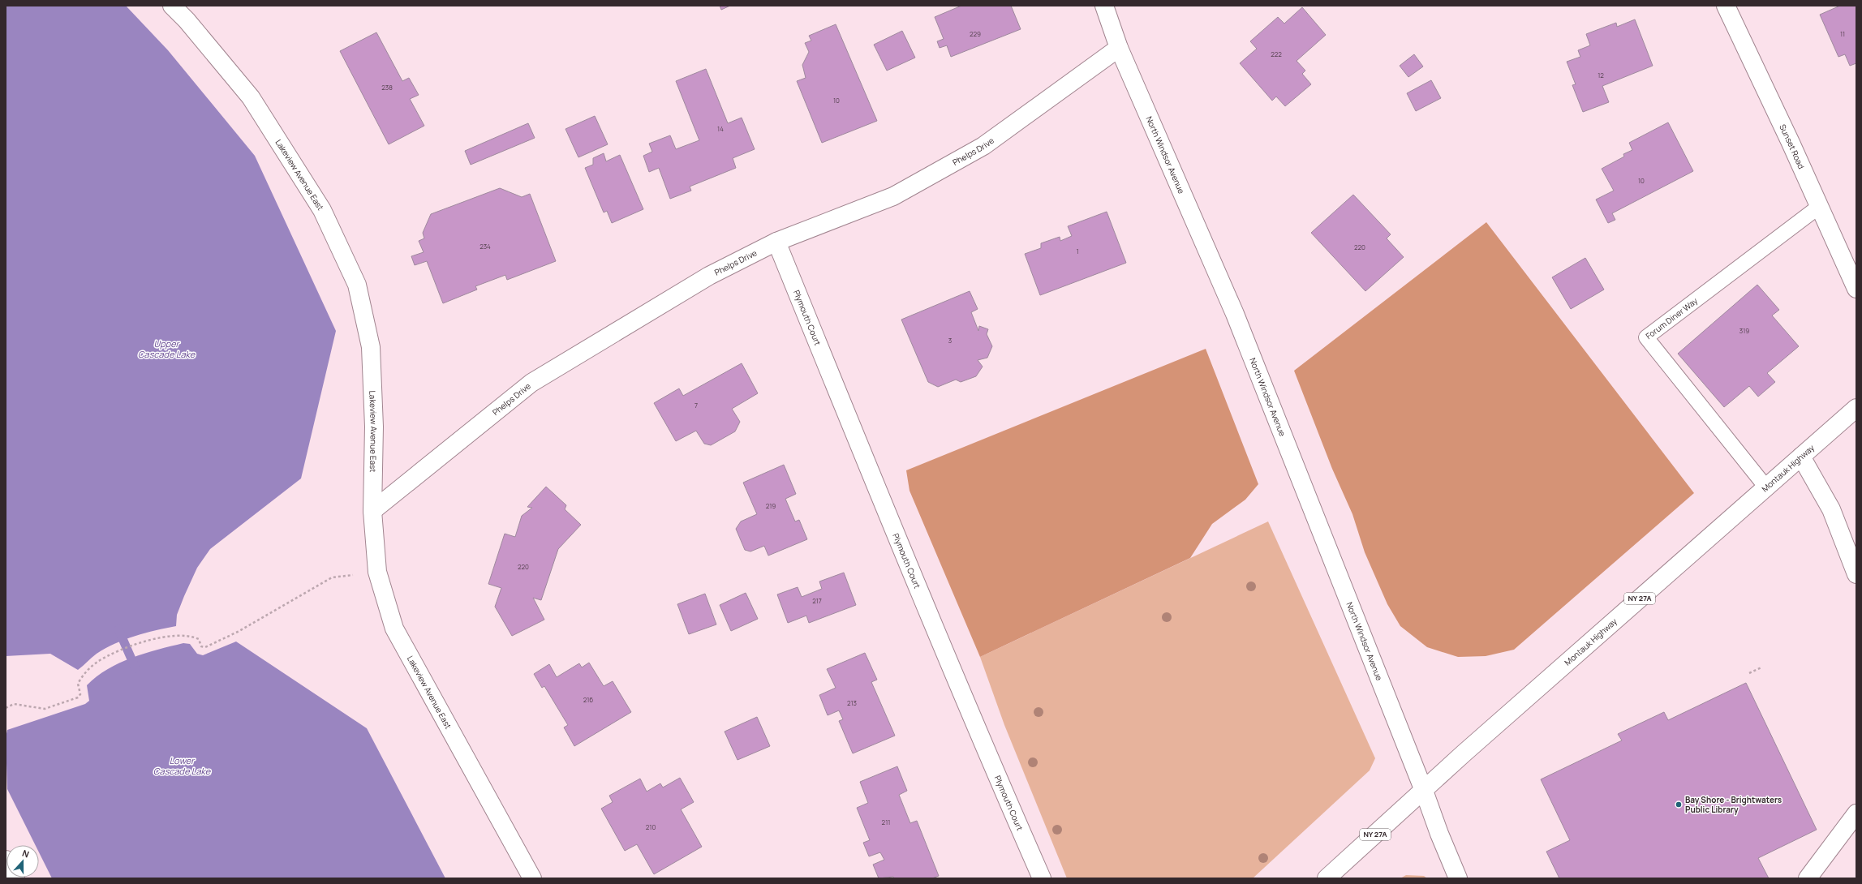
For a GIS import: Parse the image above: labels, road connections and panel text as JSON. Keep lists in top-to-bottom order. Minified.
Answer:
{"streets":{"street":["Sunset Road","Phelps Drive","North Windsor Avenue","Lakeview Avenue East","Plymouth Court","Montauk Highway","NY 27A"],"lane":["Forum Diner Way"]},"crossings":[["Sunset Road","Forum Diner Way"],["Phelps Drive","North Windsor Avenue"],["Phelps Drive","Lakeview Avenue East"],["Phelps Drive","Plymouth Court"],["North Windsor Avenue","Montauk Highway"],["Forum Diner Way","Montauk Highway"]],"water":["Upper Cascade Lake","Lower Cascade Lake"],"places":["Bay Shore - Brightwaters Public Library"],"house_numbers":["229","11","222","12","238","10","14","10","234","220","1","319","3","7","219","220","217","216","213","211","210"],"north":"top"}
